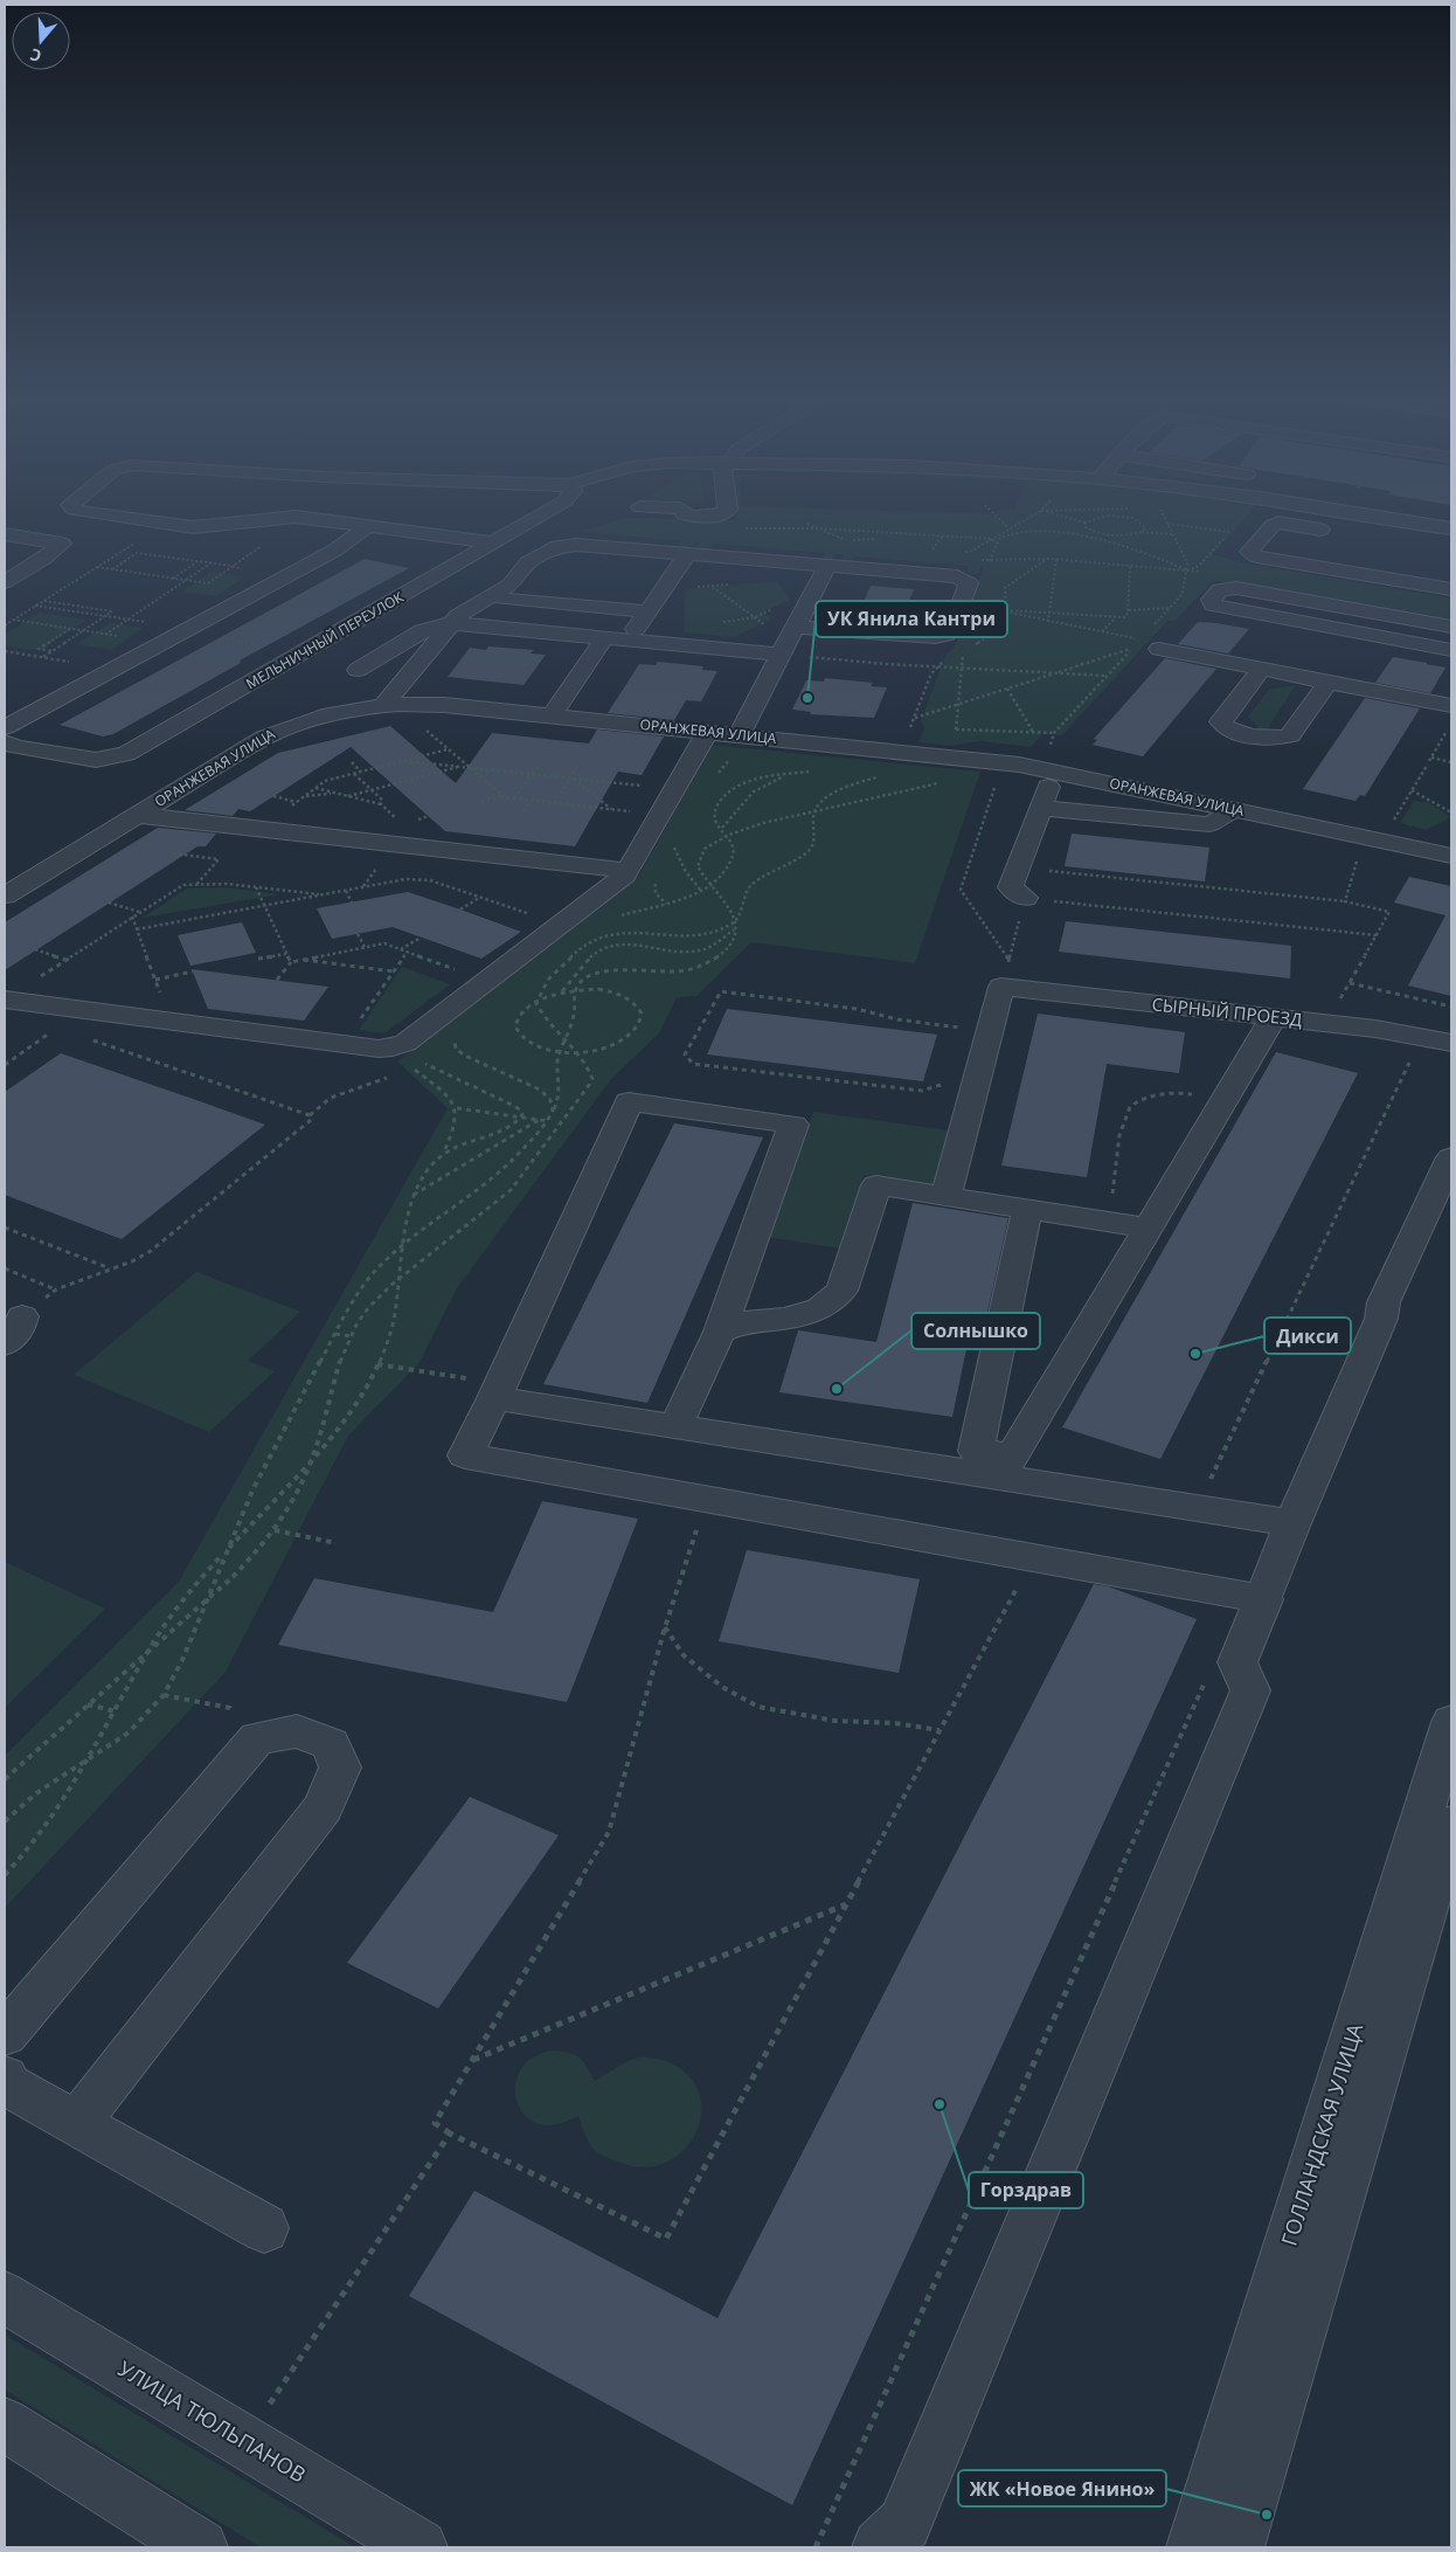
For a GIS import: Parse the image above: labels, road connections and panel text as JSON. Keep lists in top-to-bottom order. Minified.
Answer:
{"streets":{"street":["МЕЛЬНИЧНЫЙ ПЕРЕУЛОК","ОРАНЖЕВАЯ УЛИЦА","СЫРНЫЙ ПРОЕЗД","ГОЛЛАНДСКАЯ УЛИЦА","УЛИЦА ТЮЛЬПАНОВ"]},"places":["УК Янила Кантри","Дикси","Солнышко","Горздрав","ЖК «Новое Янино»"],"north":"bottom"}
